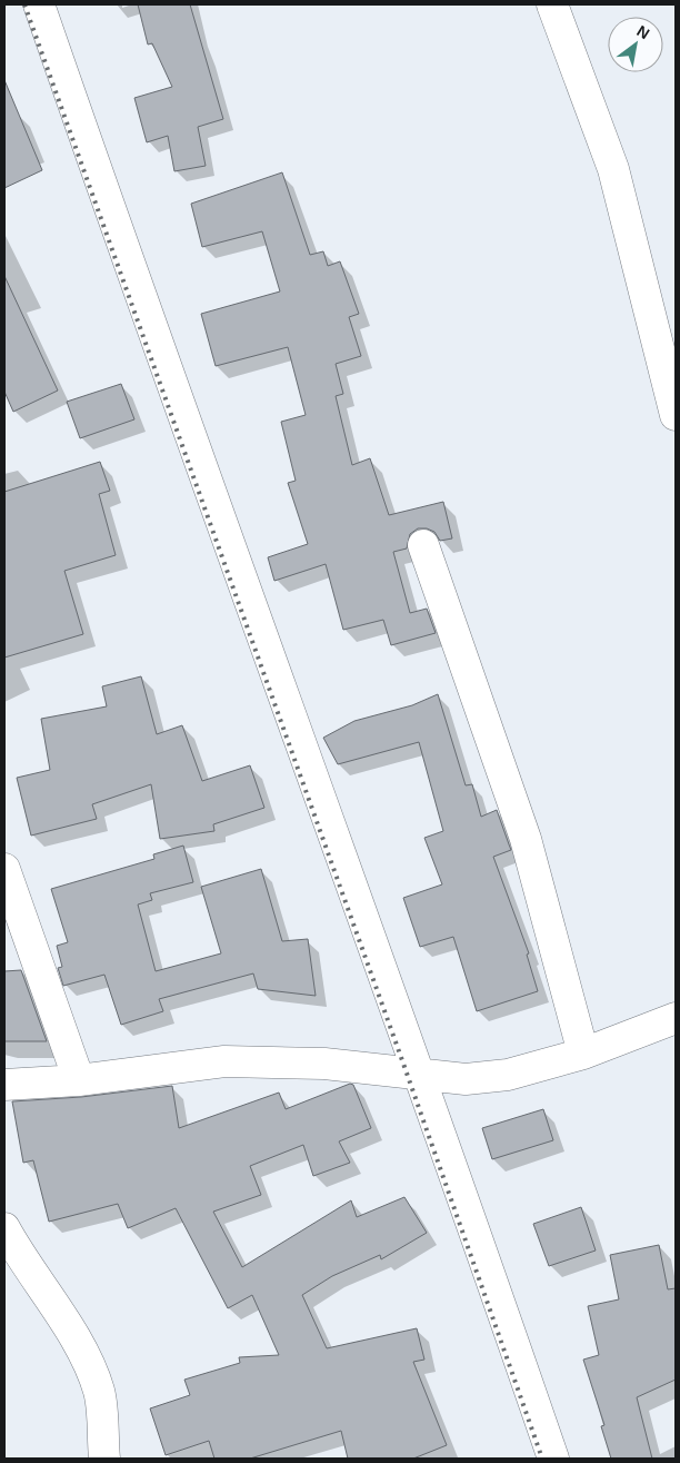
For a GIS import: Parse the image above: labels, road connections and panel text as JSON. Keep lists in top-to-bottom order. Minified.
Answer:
{"north":"top right"}
